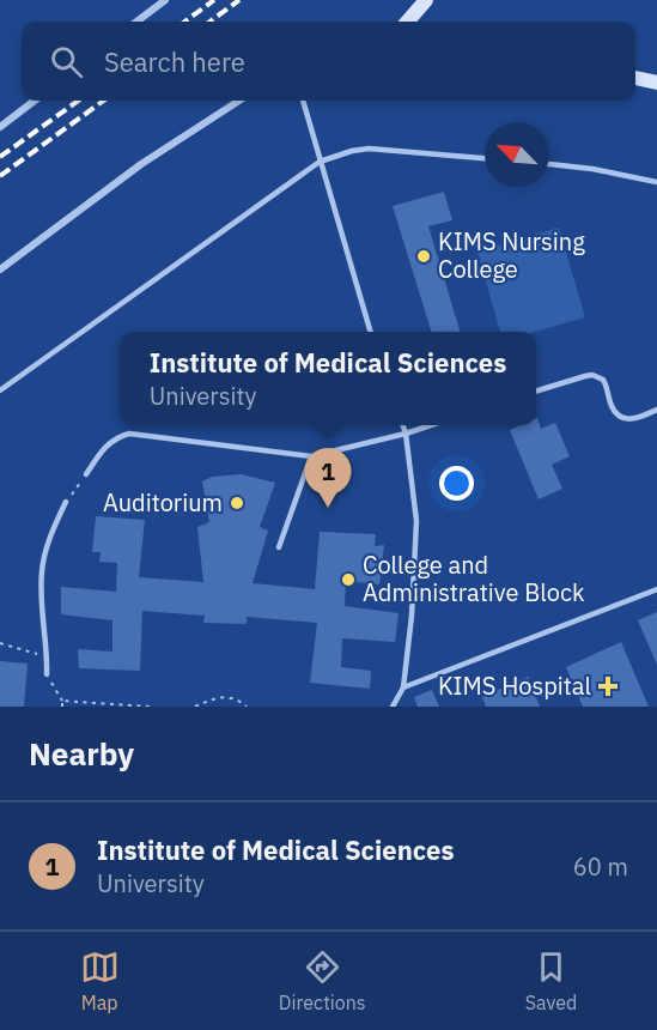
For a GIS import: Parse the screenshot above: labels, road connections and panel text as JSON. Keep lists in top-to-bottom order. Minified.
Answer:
{"places":{"other":["KIMS Nursing College","Auditorium","College and Administrative Block"],"health":["KIMS Hospital"]},"north":"top left","page":{"search":"Search here","popup":["Institute of Medical Sciences","University"],"pins":"1","heading":"Nearby","list":[{"mark":"1","name":"Institute of Medical Sciences","note":"University","value":"60 m"}],"nav":["Map","Directions","Saved"]}}
